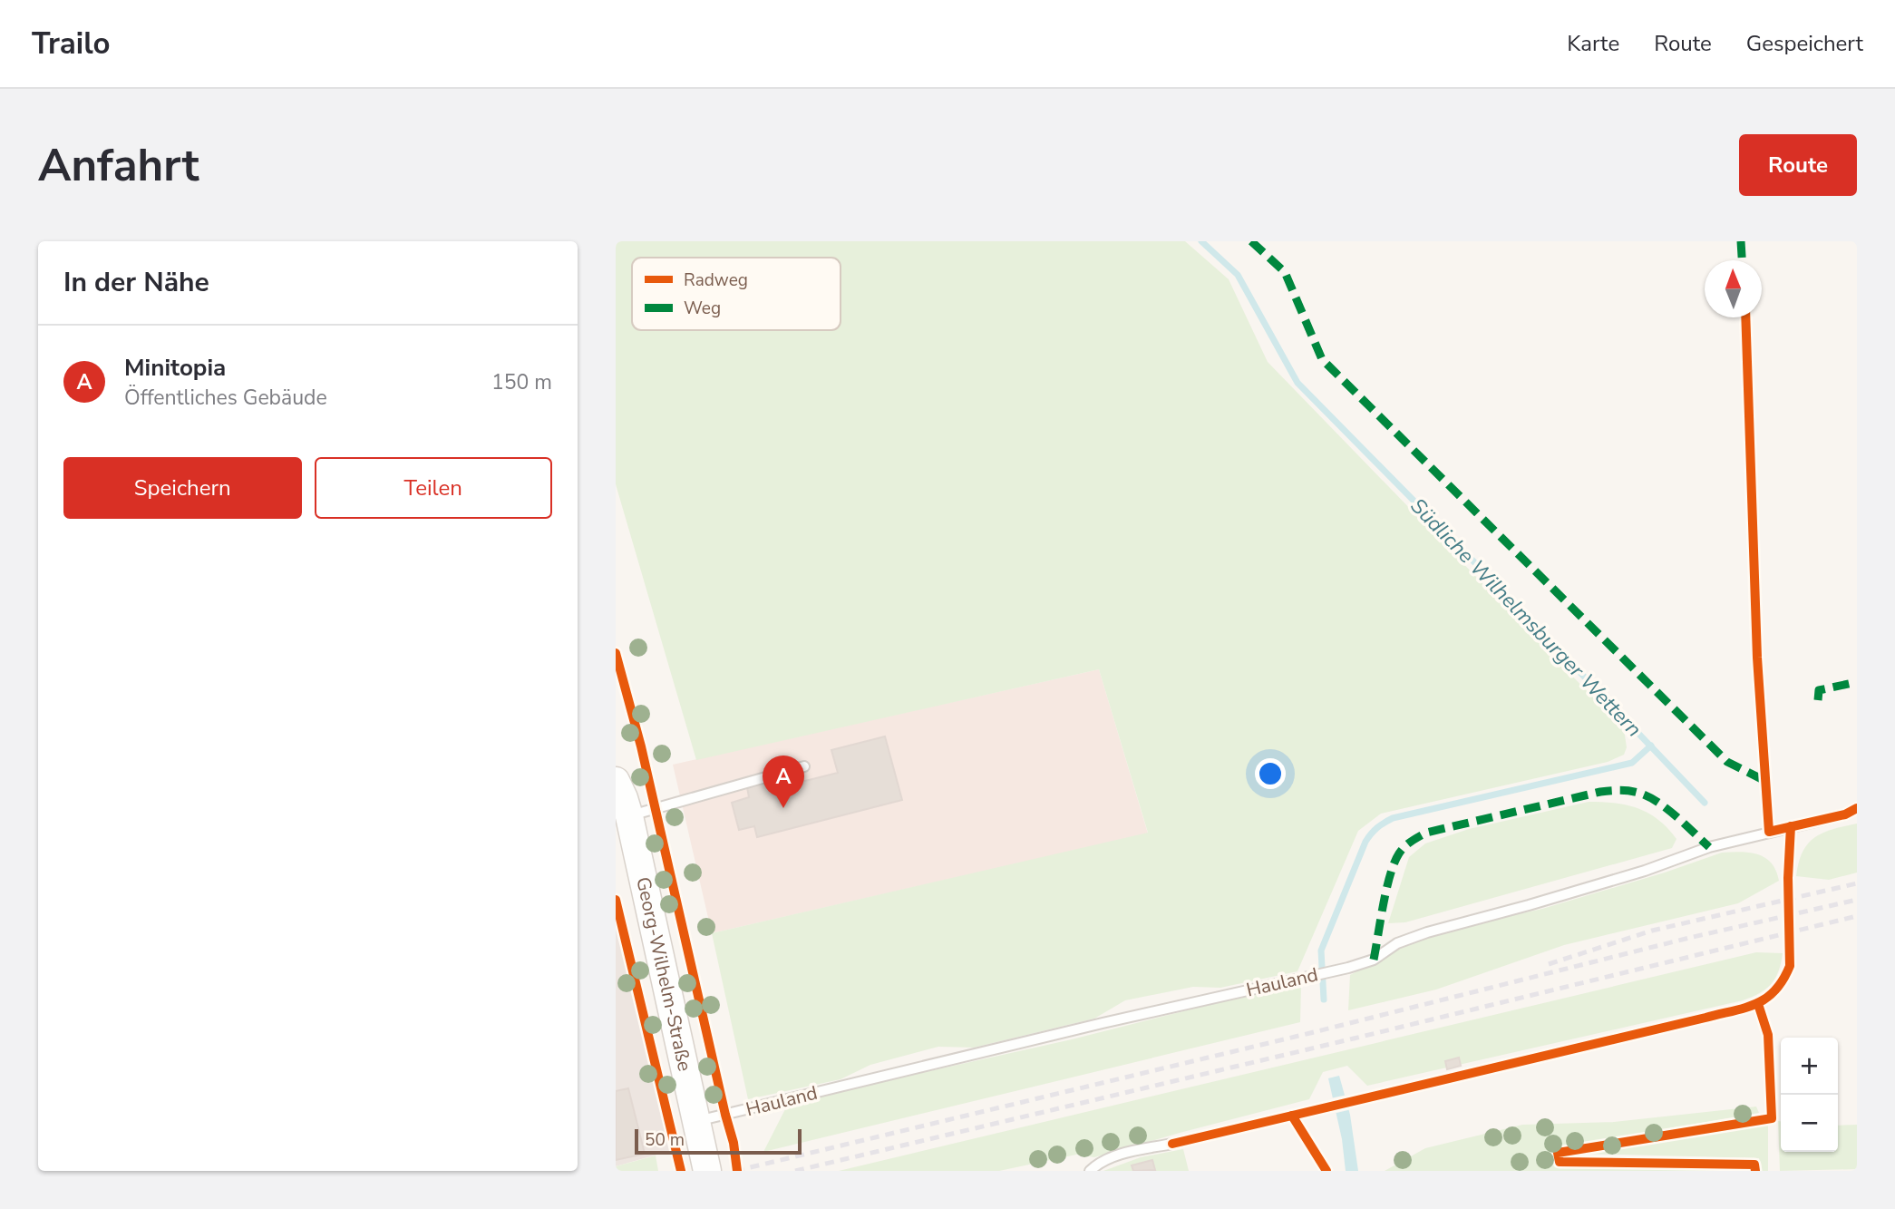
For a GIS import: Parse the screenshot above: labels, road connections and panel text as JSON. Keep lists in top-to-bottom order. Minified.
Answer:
{"streets":{"main road":["Georg-Wilhelm-Straße"],"lane":["Hauland"]},"crossings":[["Georg-Wilhelm-Straße","Hauland"]],"water":["Südliche Wilhelmsburger Wettern"],"legend":["Radweg","Weg"],"scale_bar":"50 m","north":"top","page":{"header":"Trailo","nav":["Karte","Route","Gespeichert"],"buttons":["Route",["Speichern","Teilen"]],"title":"Anfahrt","heading":"In der Nähe","list":[{"mark":"A","name":"Minitopia","note":"Öffentliches Gebäude","value":"150 m"}],"pins":"A","map_buttons":["+","−"],"scale":"50 m"}}
